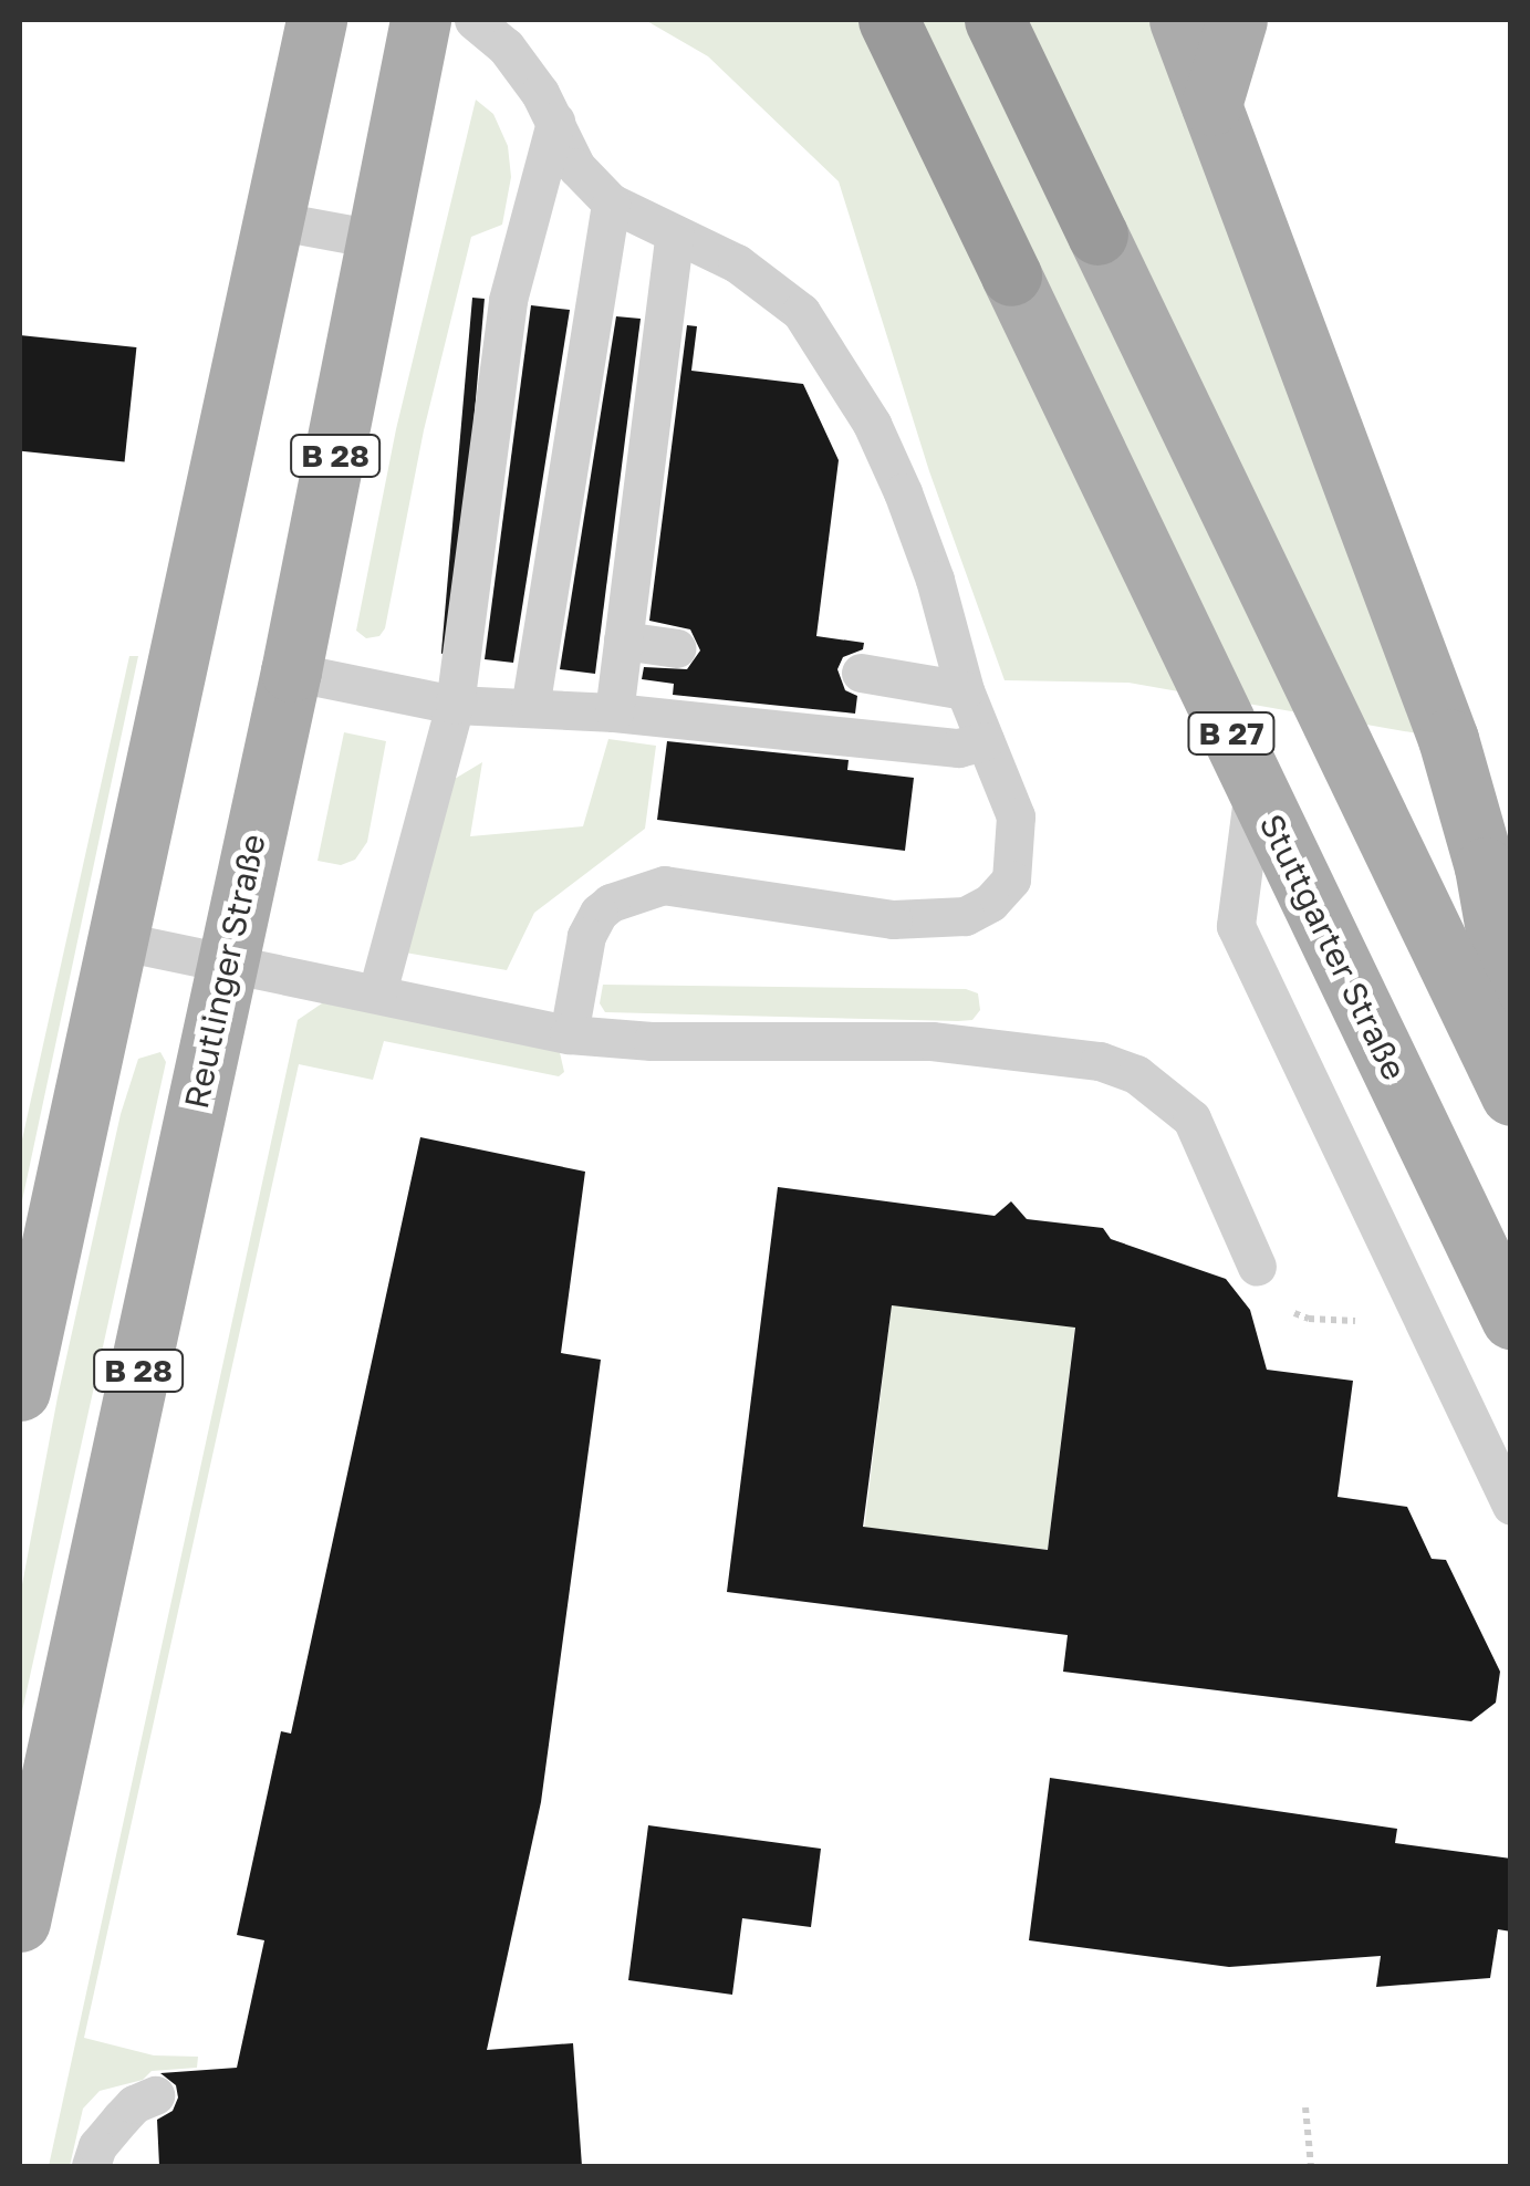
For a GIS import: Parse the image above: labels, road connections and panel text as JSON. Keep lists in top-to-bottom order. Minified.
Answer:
{"streets":{"highway":["B 27"],"main road":["B 28","Stuttgarter Straße","Reutlinger Straße"]},"crossings":[["B 27","Stuttgarter Straße"]]}
